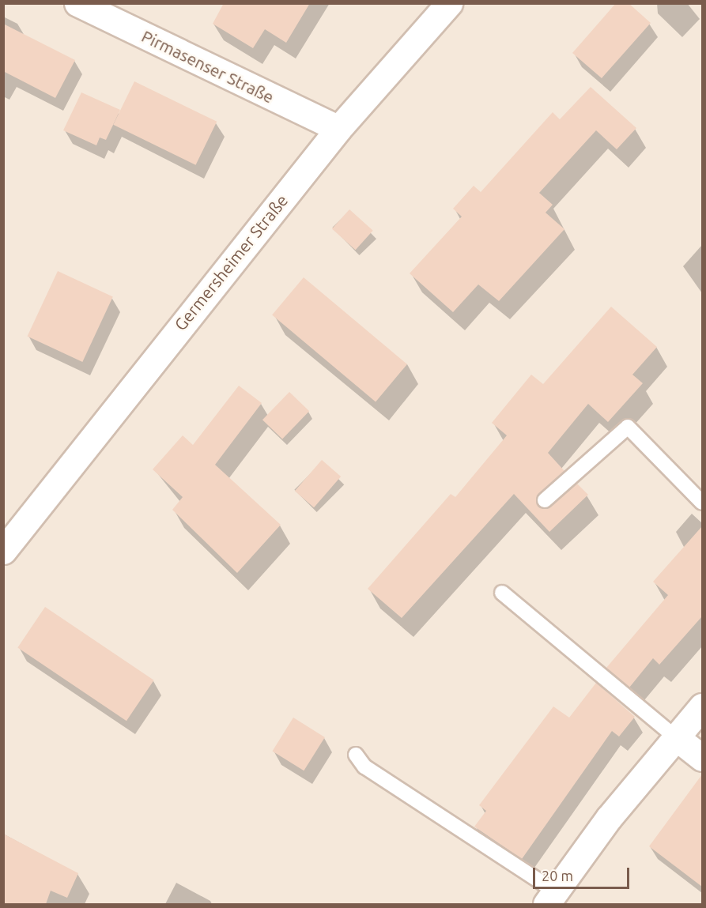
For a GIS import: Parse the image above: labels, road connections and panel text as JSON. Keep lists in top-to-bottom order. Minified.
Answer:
{"streets":{"street":["Pirmasenser Straße","Germersheimer Straße"]},"crossings":[["Pirmasenser Straße","Germersheimer Straße"]],"scale_bar":"20 m"}
